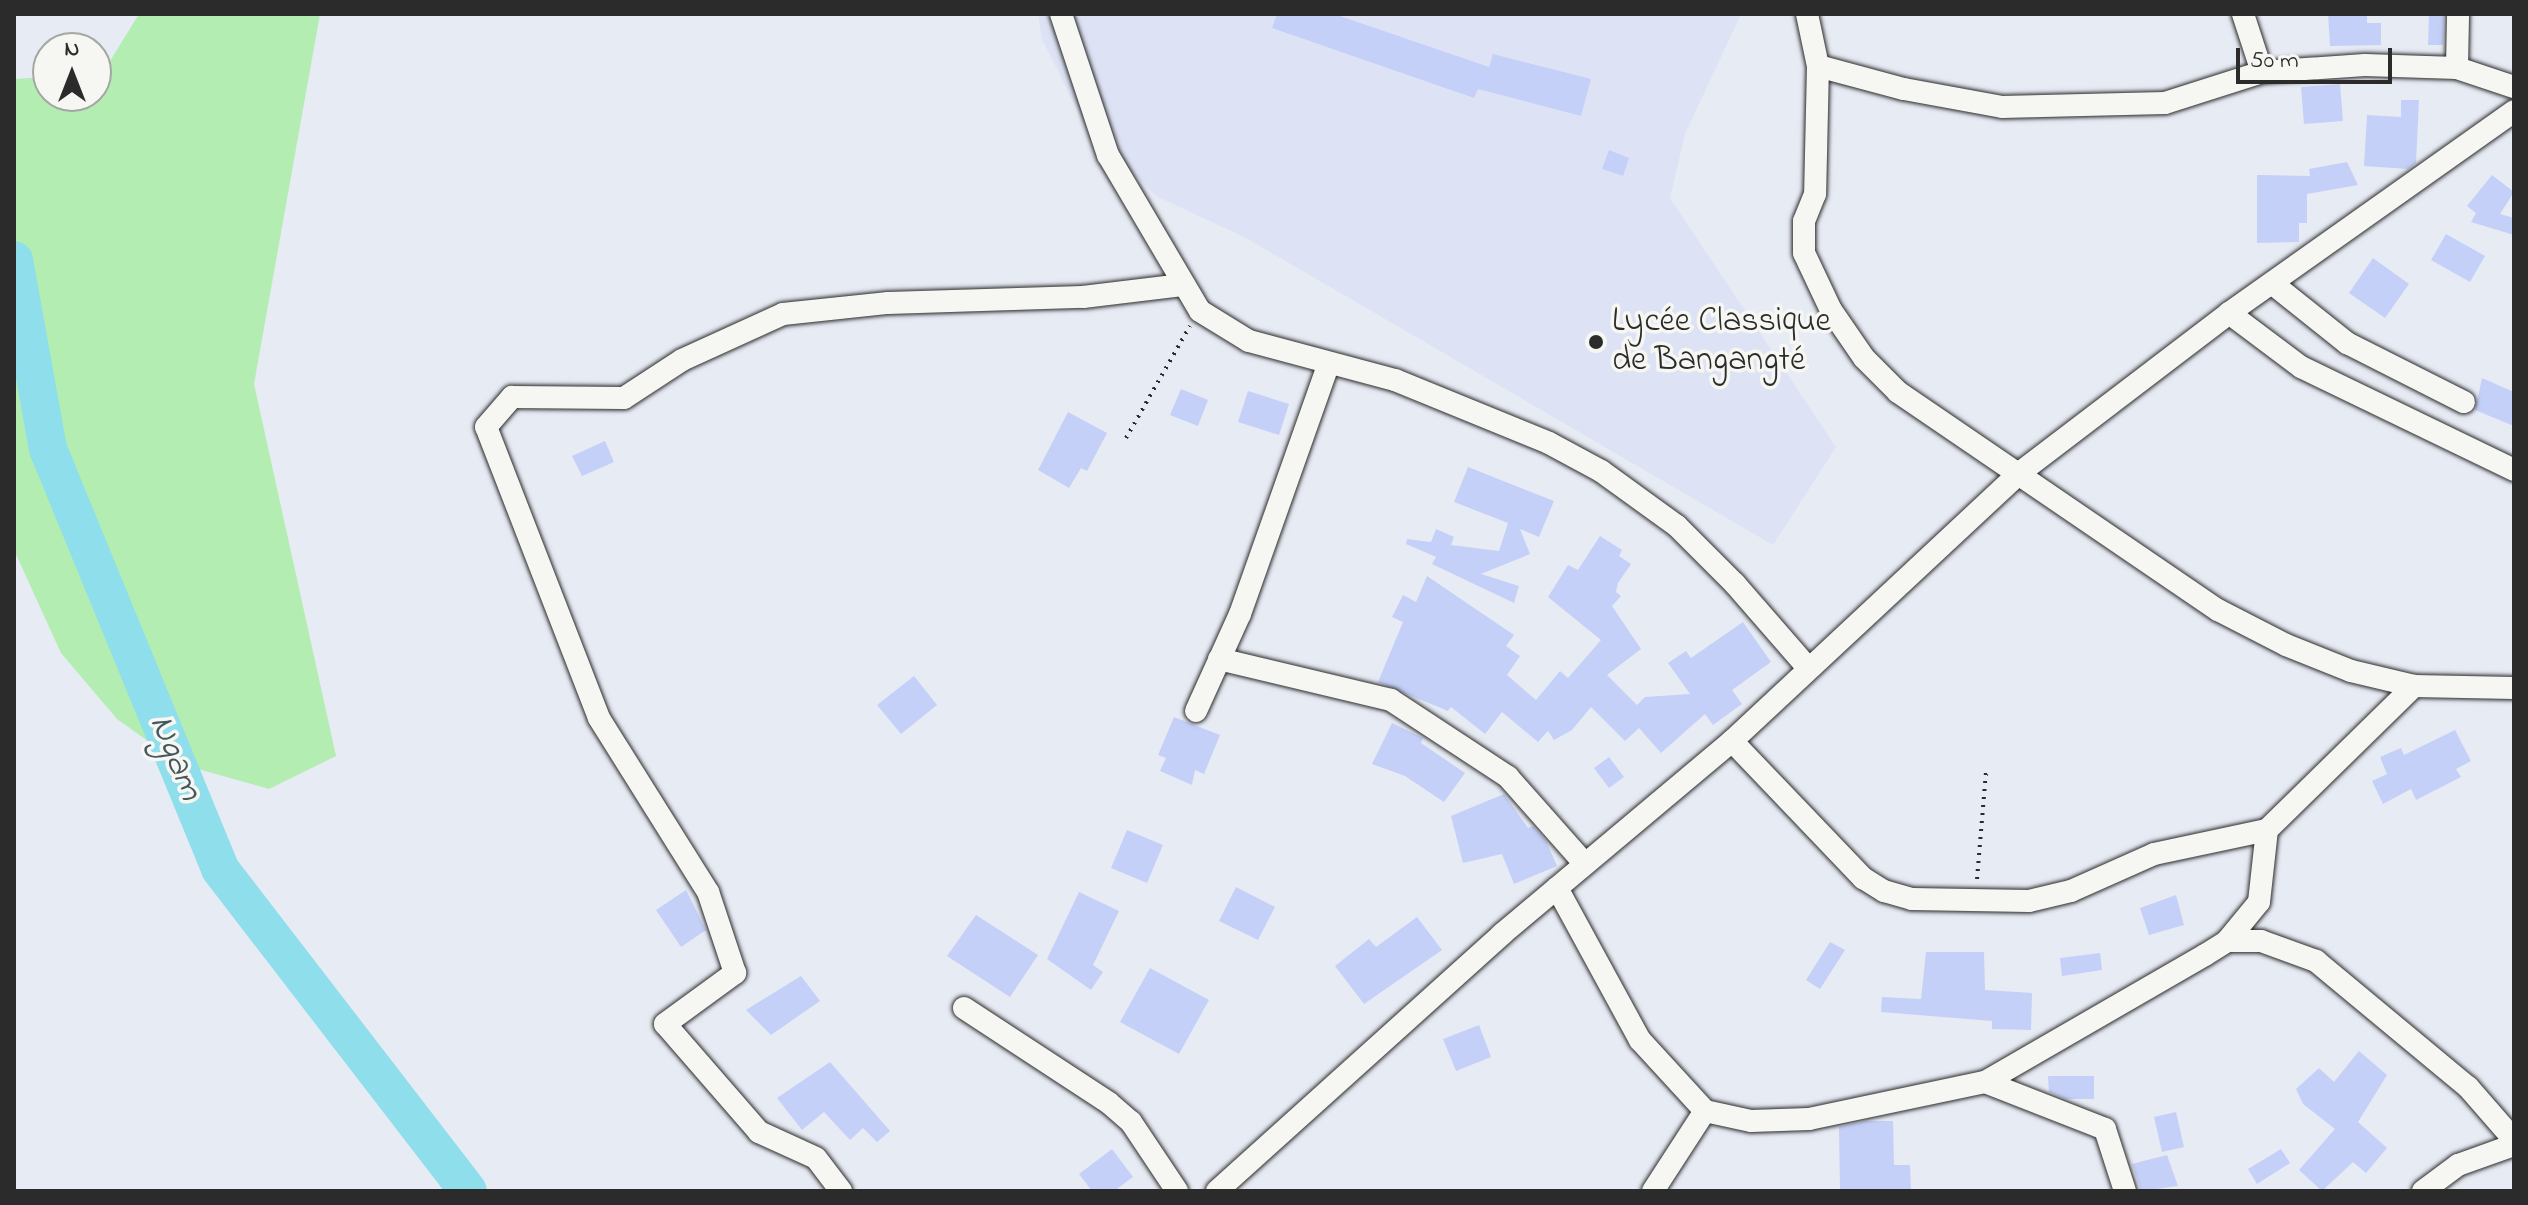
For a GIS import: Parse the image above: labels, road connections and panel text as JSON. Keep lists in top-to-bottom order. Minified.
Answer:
{"water":["Ngam"],"places":["Lycée Classique de Bangangté"],"scale_bar":"50 m","north":"top"}
